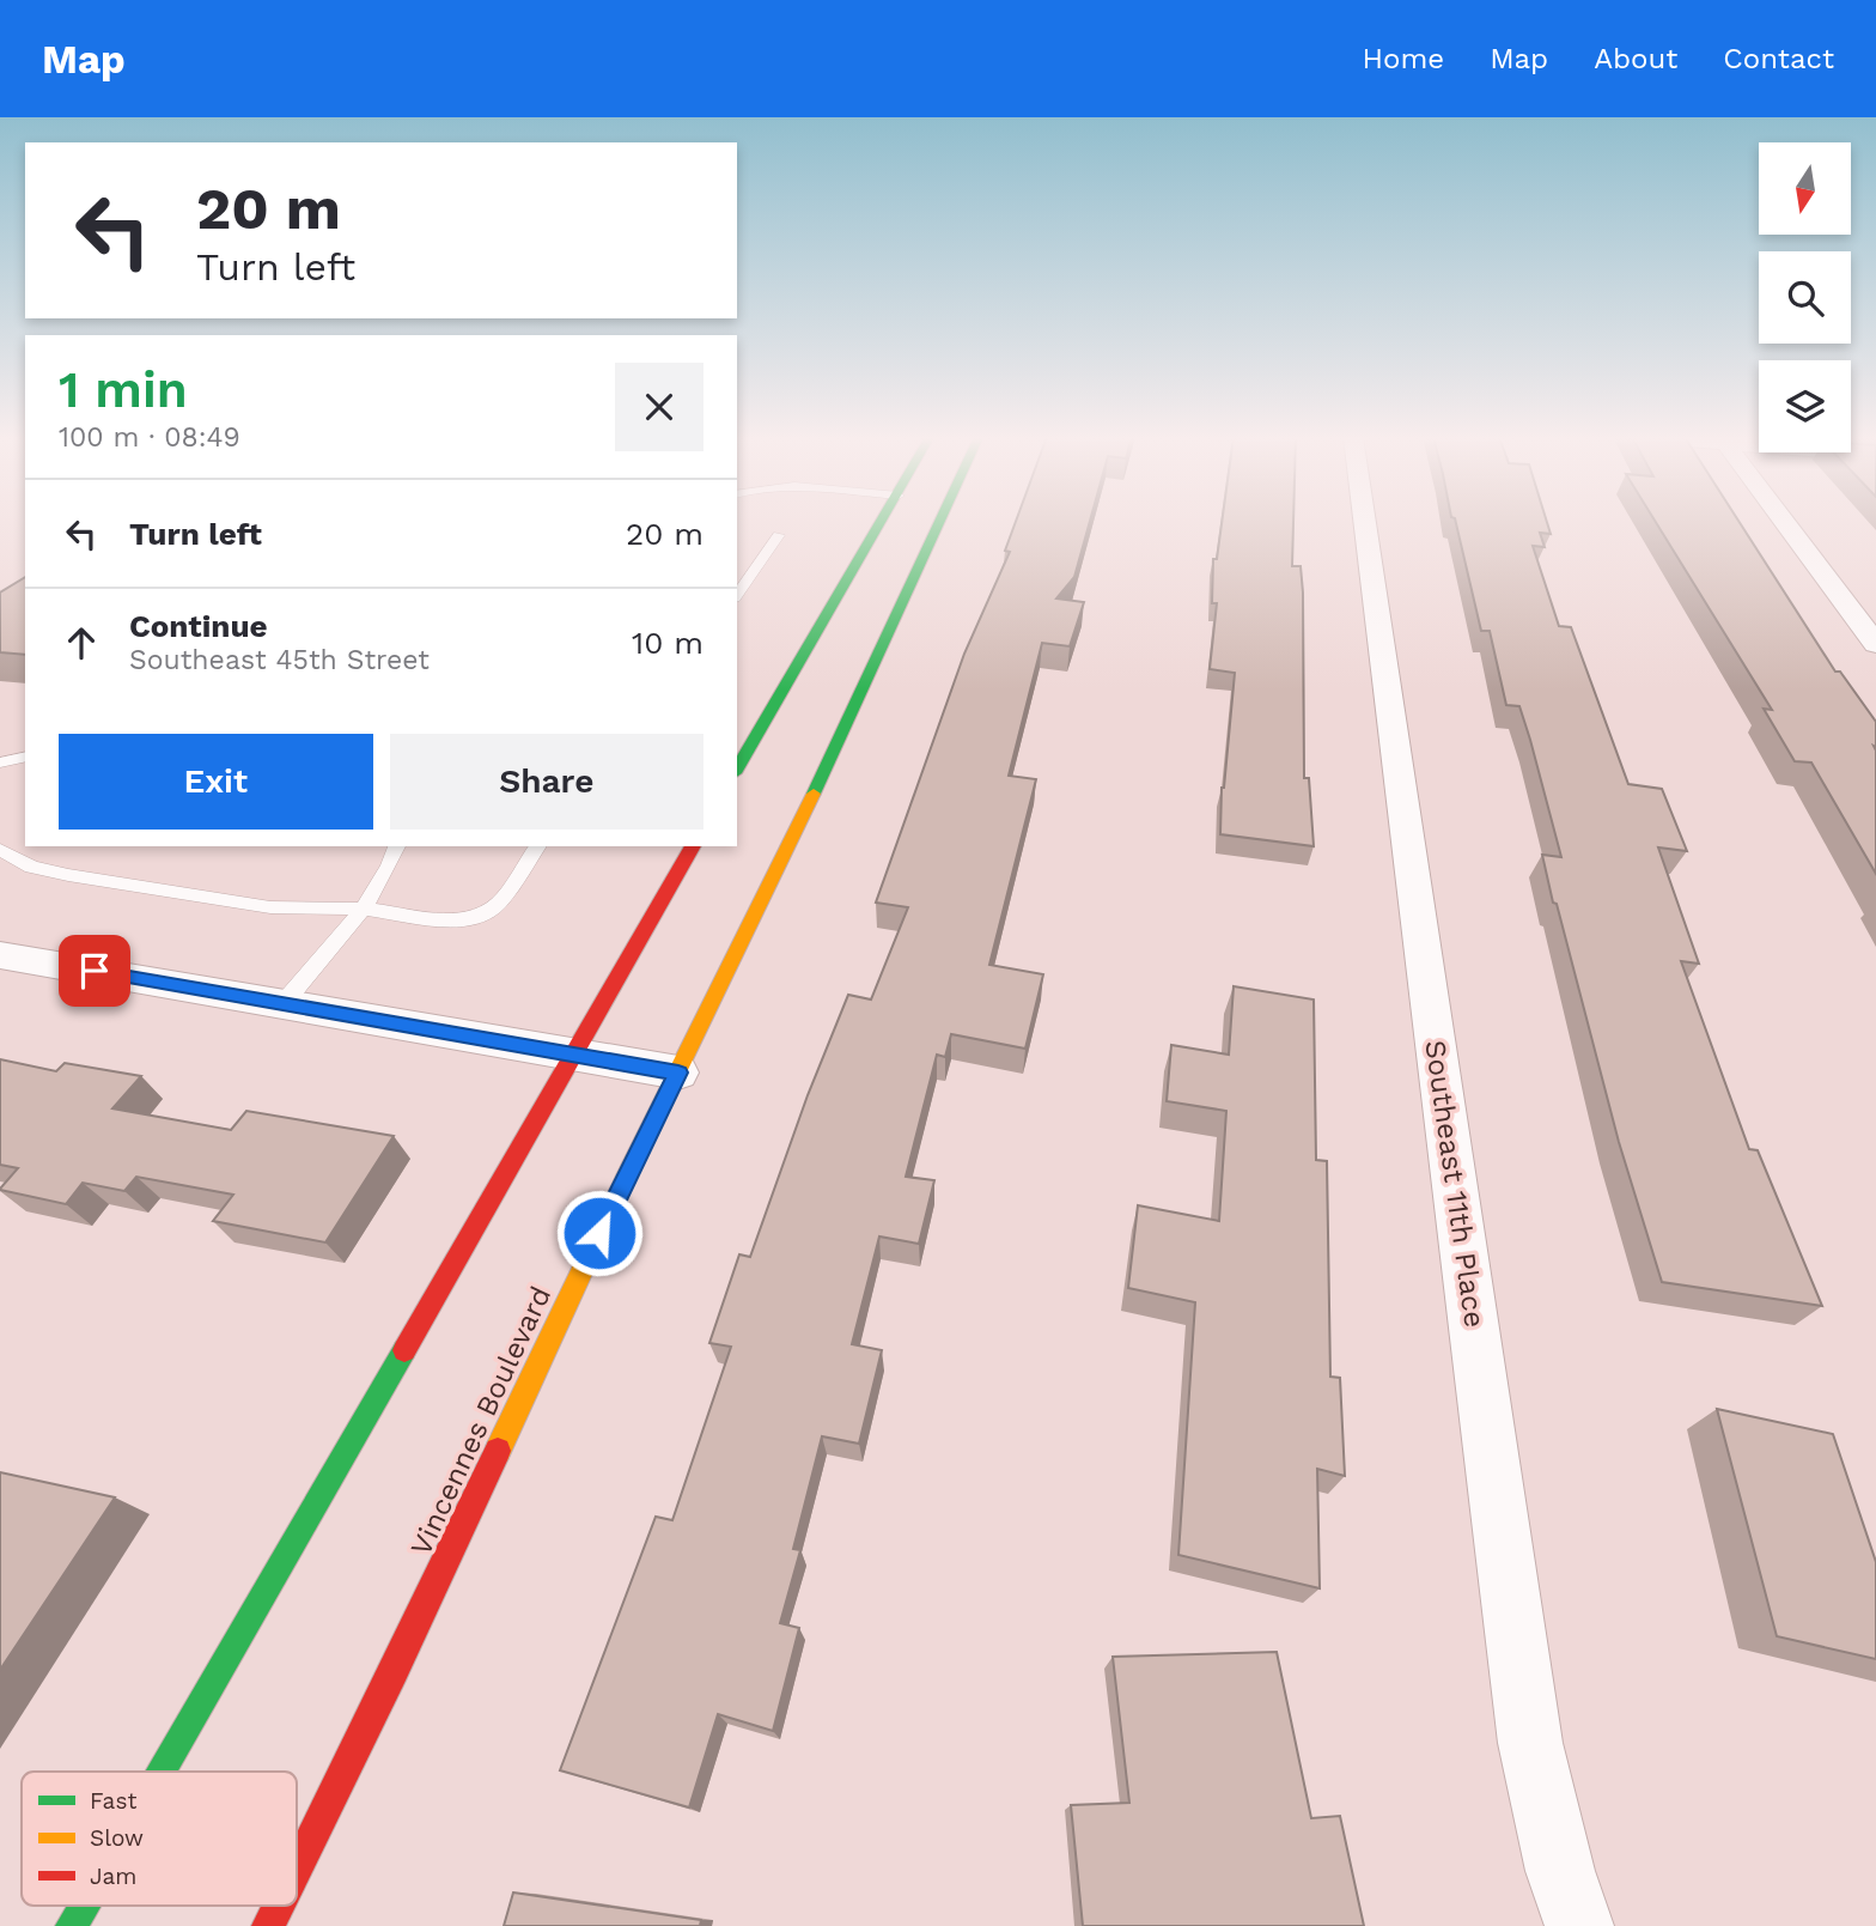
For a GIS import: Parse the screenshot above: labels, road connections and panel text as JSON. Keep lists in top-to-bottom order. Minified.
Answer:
{"streets":{"street":["Southeast 11th Place","Vincennes Boulevard"]},"legend":["Fast","Slow","Jam"],"north":"bottom","page":{"header":"Map","nav":["Home","Map","About","Contact"],"turn":["20 m","Turn left"],"heading":["1 min","100 m · 08:49"],"list":[{"name":"Turn left","value":"20 m"},{"name":"Continue","note":"Southeast 45th Street","value":"10 m"}],"buttons":["Exit","Share"]}}
